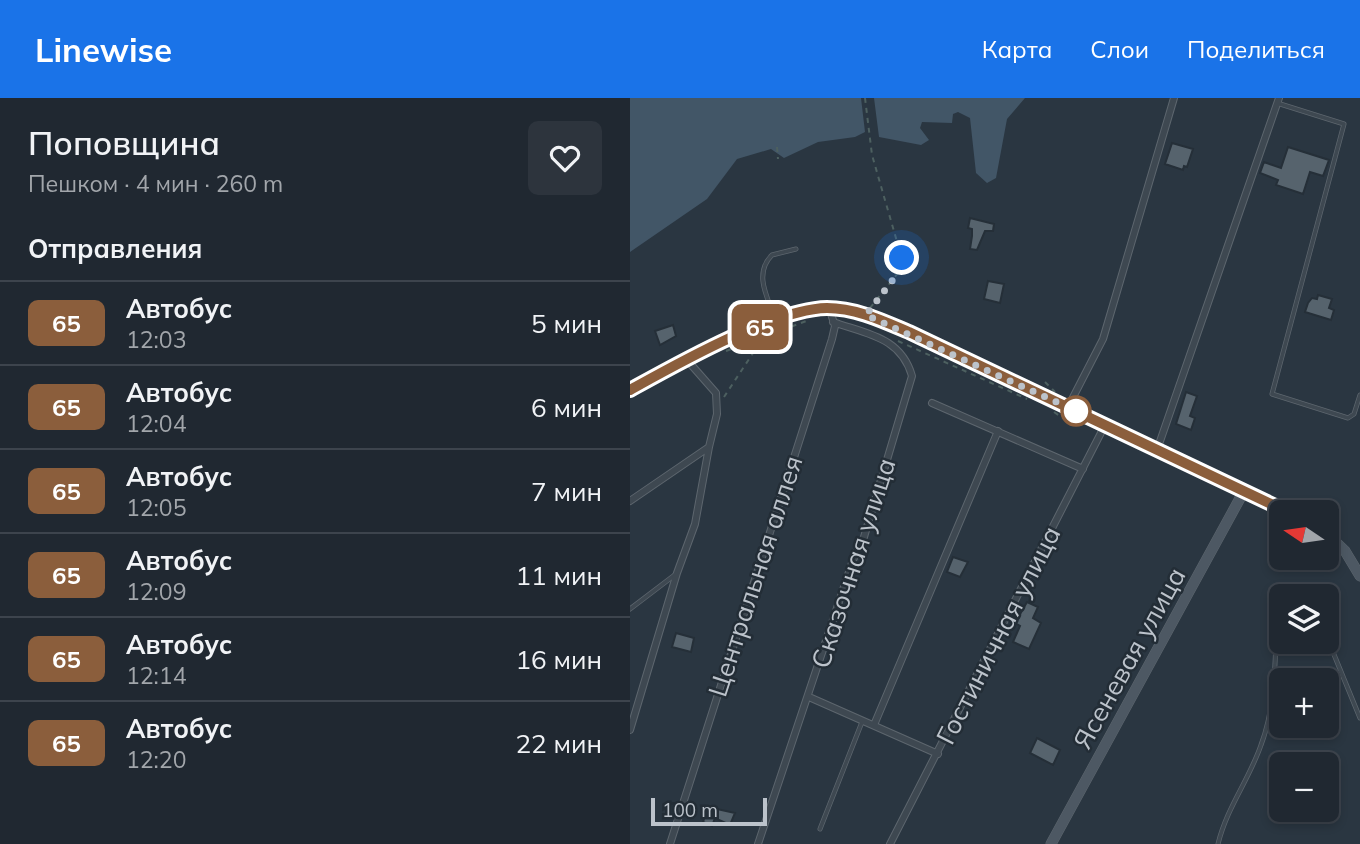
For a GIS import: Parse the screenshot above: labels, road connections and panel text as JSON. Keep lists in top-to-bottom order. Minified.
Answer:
{"streets":{"main road":["Ясеневая улица"],"street":["Сказочная улица","Центральная аллея","Гостиничная улица"]},"crossings":[["Сказочная улица","Центральная аллея"]],"lines":["bus line 65"],"scale_bar":"100 m","north":"left","page":{"header":"Linewise","nav":["Карта","Слои","Поделиться"],"heading":[["Поповщина","Пешком · 4 мин · 260 m"],"Отправления"],"on_map":"65","list":[{"mark":"65","name":"Автобус","note":"12:03","value":"5 мин"},{"mark":"65","name":"Автобус","note":"12:04","value":"6 мин"},{"mark":"65","name":"Автобус","note":"12:05","value":"7 мин"},{"mark":"65","name":"Автобус","note":"12:09","value":"11 мин"},{"mark":"65","name":"Автобус","note":"12:14","value":"16 мин"},{"mark":"65","name":"Автобус","note":"12:20","value":"22 мин"}],"map_buttons":["+","−"],"scale":"100 m"}}
